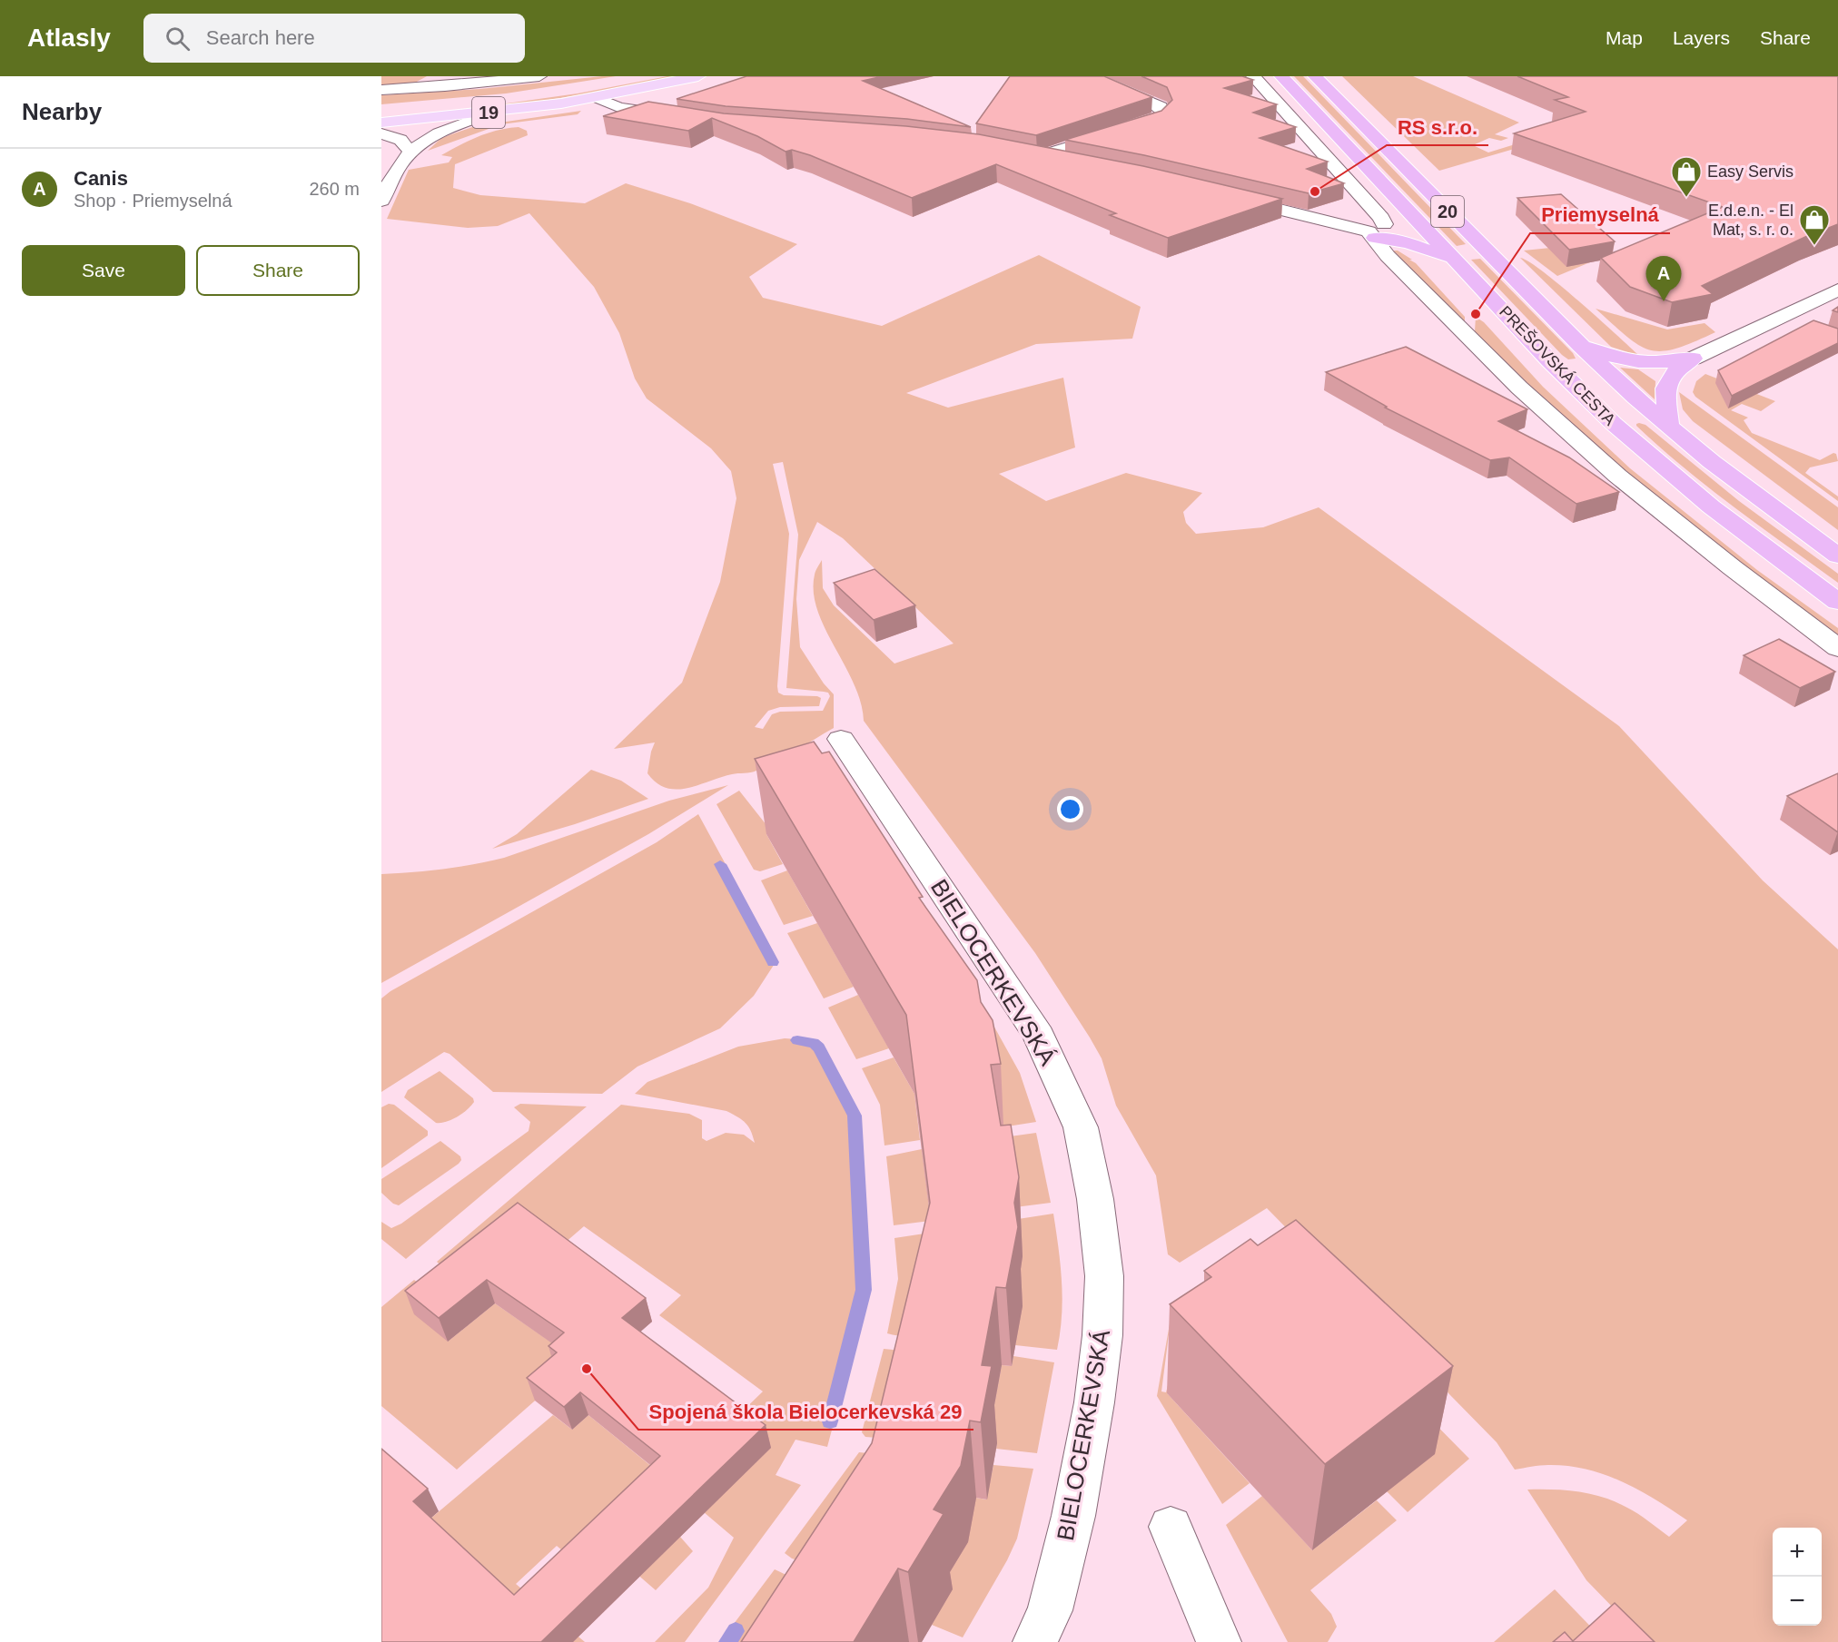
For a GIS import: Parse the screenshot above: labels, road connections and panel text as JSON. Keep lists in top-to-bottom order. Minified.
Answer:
{"streets":{"highway":["20","PREŠOVSKÁ CESTA"],"main road":["19"],"street":["BIELOCERKEVSKÁ"]},"places":{"other":["RS s.r.o.","Priemyselná","Spojená škola Bielocerkevská 29"],"shop":["Easy Servis","E.d.e.n. - El Mat, s. r. o."]},"page":{"header":"Atlasly","search":"Search here","nav":["Map","Layers","Share"],"heading":"Nearby","list":[{"mark":"A","name":"Canis","note":"Shop · Priemyselná","value":"260 m"}],"buttons":["Save","Share"],"pins":"A","map_buttons":["+","−"]}}
